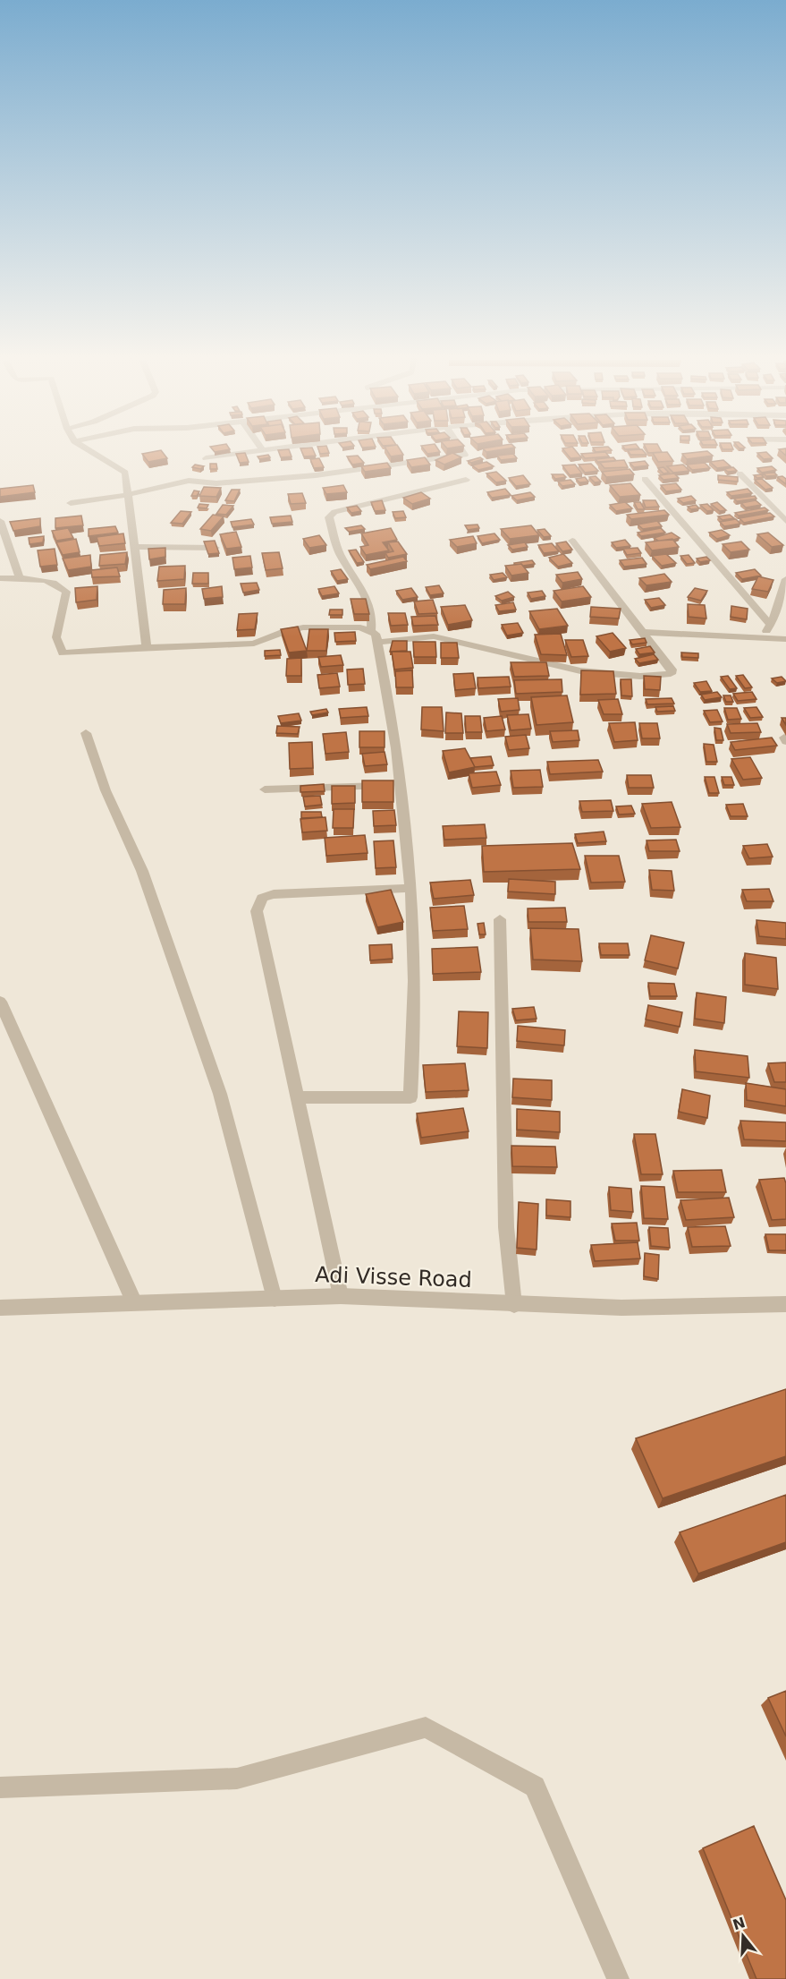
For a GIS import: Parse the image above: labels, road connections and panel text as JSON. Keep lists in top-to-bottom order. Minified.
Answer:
{"streets":{"street":["Adi Visse Road"]},"north":"top"}
